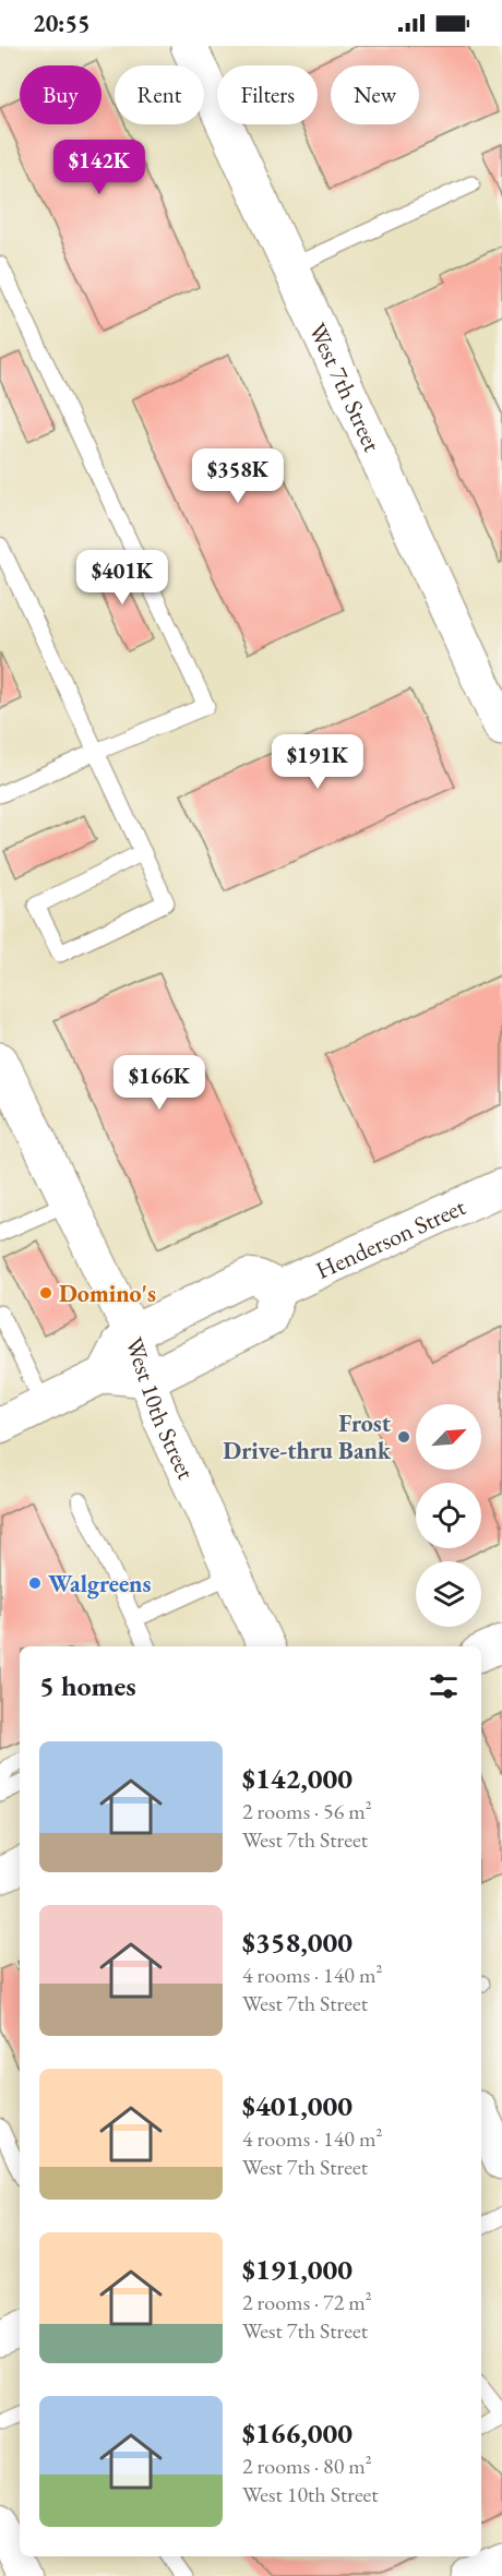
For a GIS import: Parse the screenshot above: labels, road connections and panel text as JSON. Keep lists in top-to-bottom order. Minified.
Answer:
{"streets":{"main road":["West 7th Street","Henderson Street","West 10th Street"]},"places":["Domino's","Frost Drive-thru Bank","Walgreens"],"north":"top right","page":{"status":"20:55","chip":["Buy","Rent","Filters","New"],"price":["$142K","$358K","$401K","$191K","$166K"],"heading":"5 homes","list":[{"name":"$142,000","note":"2 rooms · 56 m² · West 7th Street"},{"name":"$358,000","note":"4 rooms · 140 m² · West 7th Street"},{"name":"$401,000","note":"4 rooms · 140 m² · West 7th Street"},{"name":"$191,000","note":"2 rooms · 72 m² · West 7th Street"},{"name":"$166,000","note":"2 rooms · 80 m² · West 10th Street"}]}}
